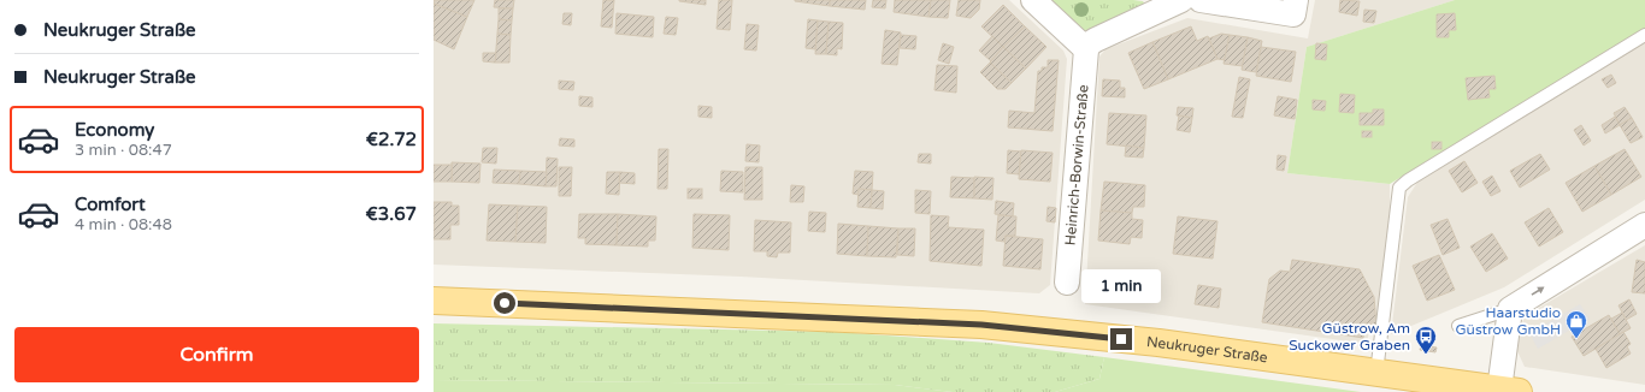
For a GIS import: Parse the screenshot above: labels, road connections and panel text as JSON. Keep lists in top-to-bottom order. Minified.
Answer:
{"streets":{"main road":["Neukruger Straße"],"street":["Heinrich-Borwin-Straße"]},"places":{"shop":["Haarstudio Güstrow GmbH"],"bus stop":["Güstrow, Am Suckower Graben"]},"page":{"banner":["Neukruger Straße","Neukruger Straße"],"list":[{"name":"Economy","note":"3 min · 08:47","value":"€2.72"},{"name":"Comfort","note":"4 min · 08:48","value":"€3.67"}],"bubble":"1 min","buttons":"Confirm"}}
